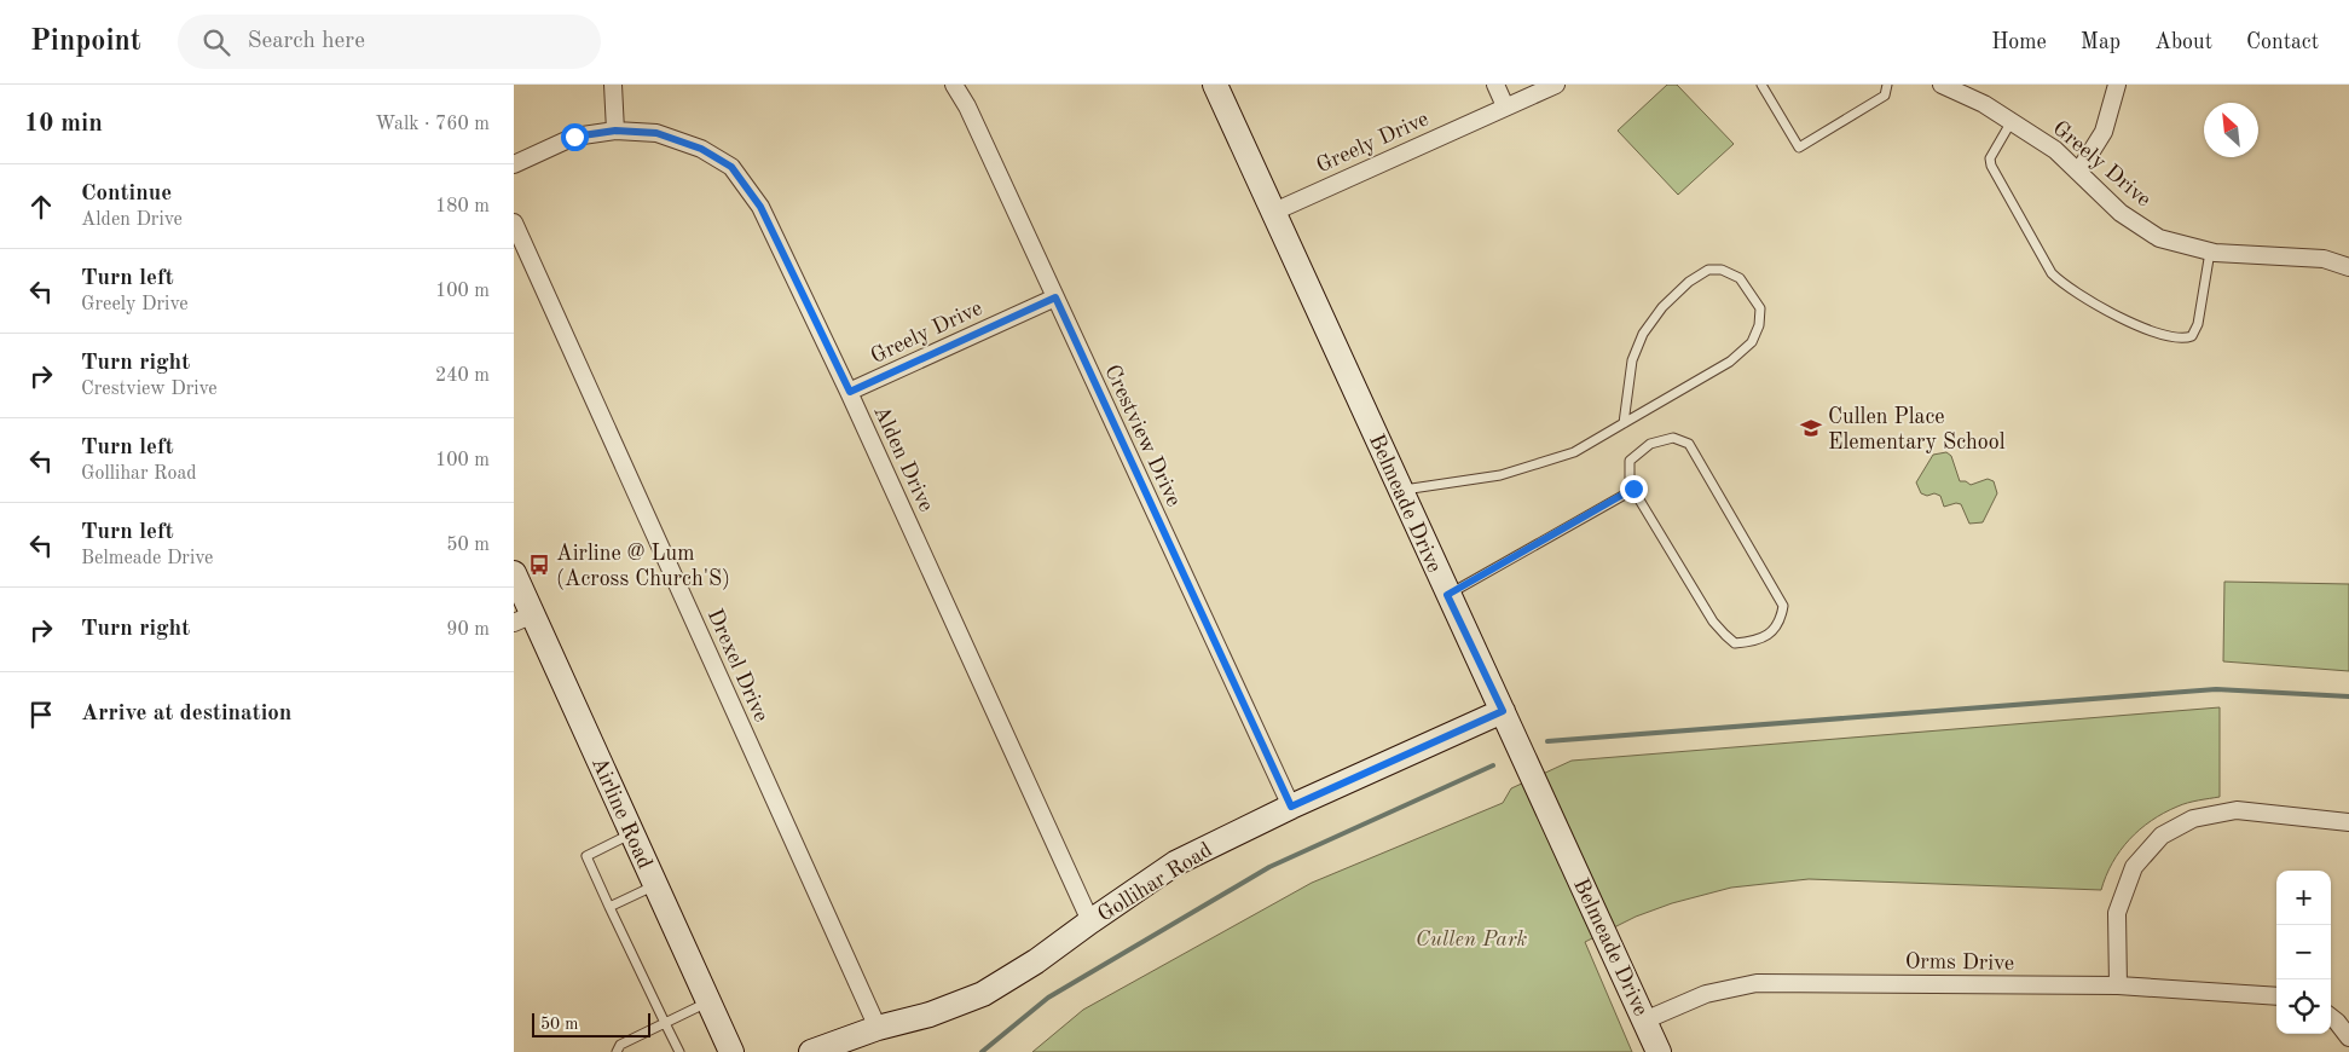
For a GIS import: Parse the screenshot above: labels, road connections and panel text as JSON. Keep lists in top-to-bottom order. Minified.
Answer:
{"streets":{"street":["Greely Drive","Crestview Drive","Alden Drive","Belmeade Drive","Drexel Drive","Airline Road","Gollihar Road","Orms Drive"]},"crossings":[["Greely Drive","Crestview Drive"],["Greely Drive","Alden Drive"],["Greely Drive","Belmeade Drive"],["Crestview Drive","Gollihar Road"],["Alden Drive","Gollihar Road"],["Belmeade Drive","Gollihar Road"],["Belmeade Drive","Orms Drive"],["Drexel Drive","Gollihar Road"]],"parks":["Cullen Park"],"places":{"school or university":["Cullen Place Elementary School"],"bus stop":["Airline @ Lum (Across Church'S)"]},"scale_bar":"50 m","north":"top left","page":{"header":"Pinpoint","search":"Search here","nav":["Home","Map","About","Contact"],"heading":["10 min","Walk · 760 m"],"list":[["Continue","Alden Drive","180 m"],["Turn left","Greely Drive","100 m"],["Turn right","Crestview Drive","240 m"],["Turn left","Gollihar Road","100 m"],["Turn left","Belmeade Drive","50 m"],["Turn right","90 m"],"Arrive at destination"],"map_buttons":["+","−"],"scale":"50 m"}}
